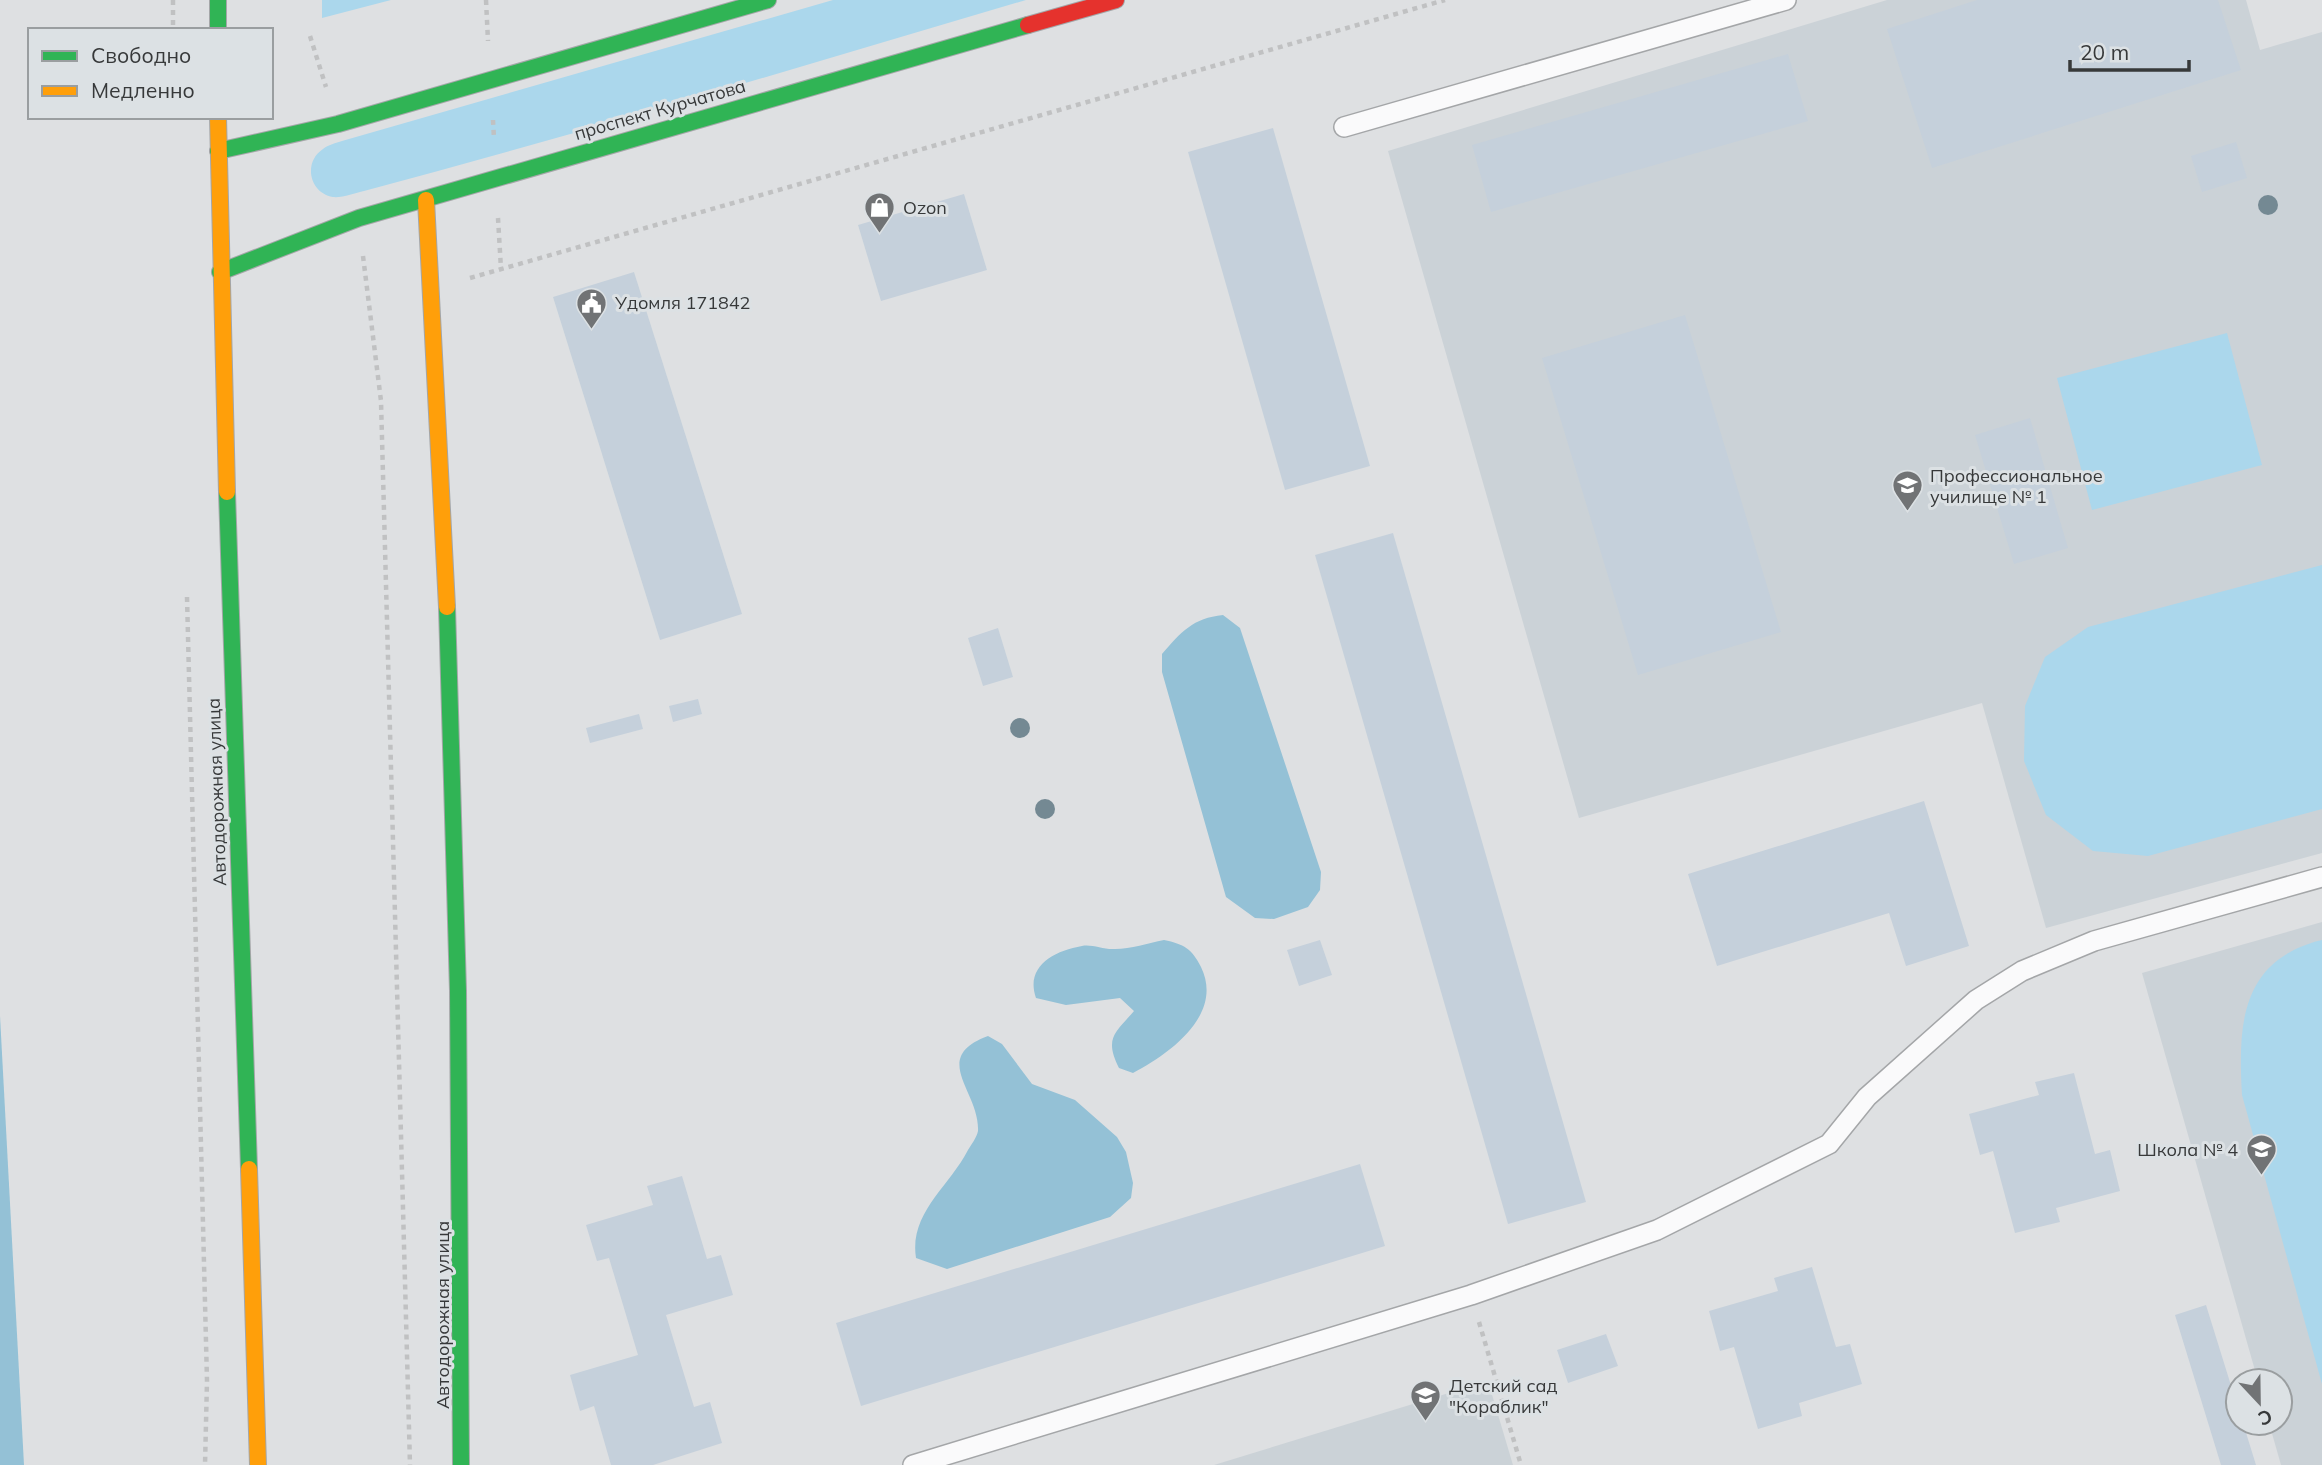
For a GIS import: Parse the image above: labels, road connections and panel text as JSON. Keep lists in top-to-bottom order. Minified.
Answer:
{"streets":{"street":["проспект Курчатова","Автодорожная улица"]},"crossings":[["проспект Курчатова","Автодорожная улица"]],"places":{"shop":["Ozon"],"public building":["Удомля 171842"],"school or university":["Профессиональное училище № 1","Школа № 4","Детский сад \"Кораблик\""]},"legend":["Свободно","Медленно"],"scale_bar":"20 m","north":"bottom"}
